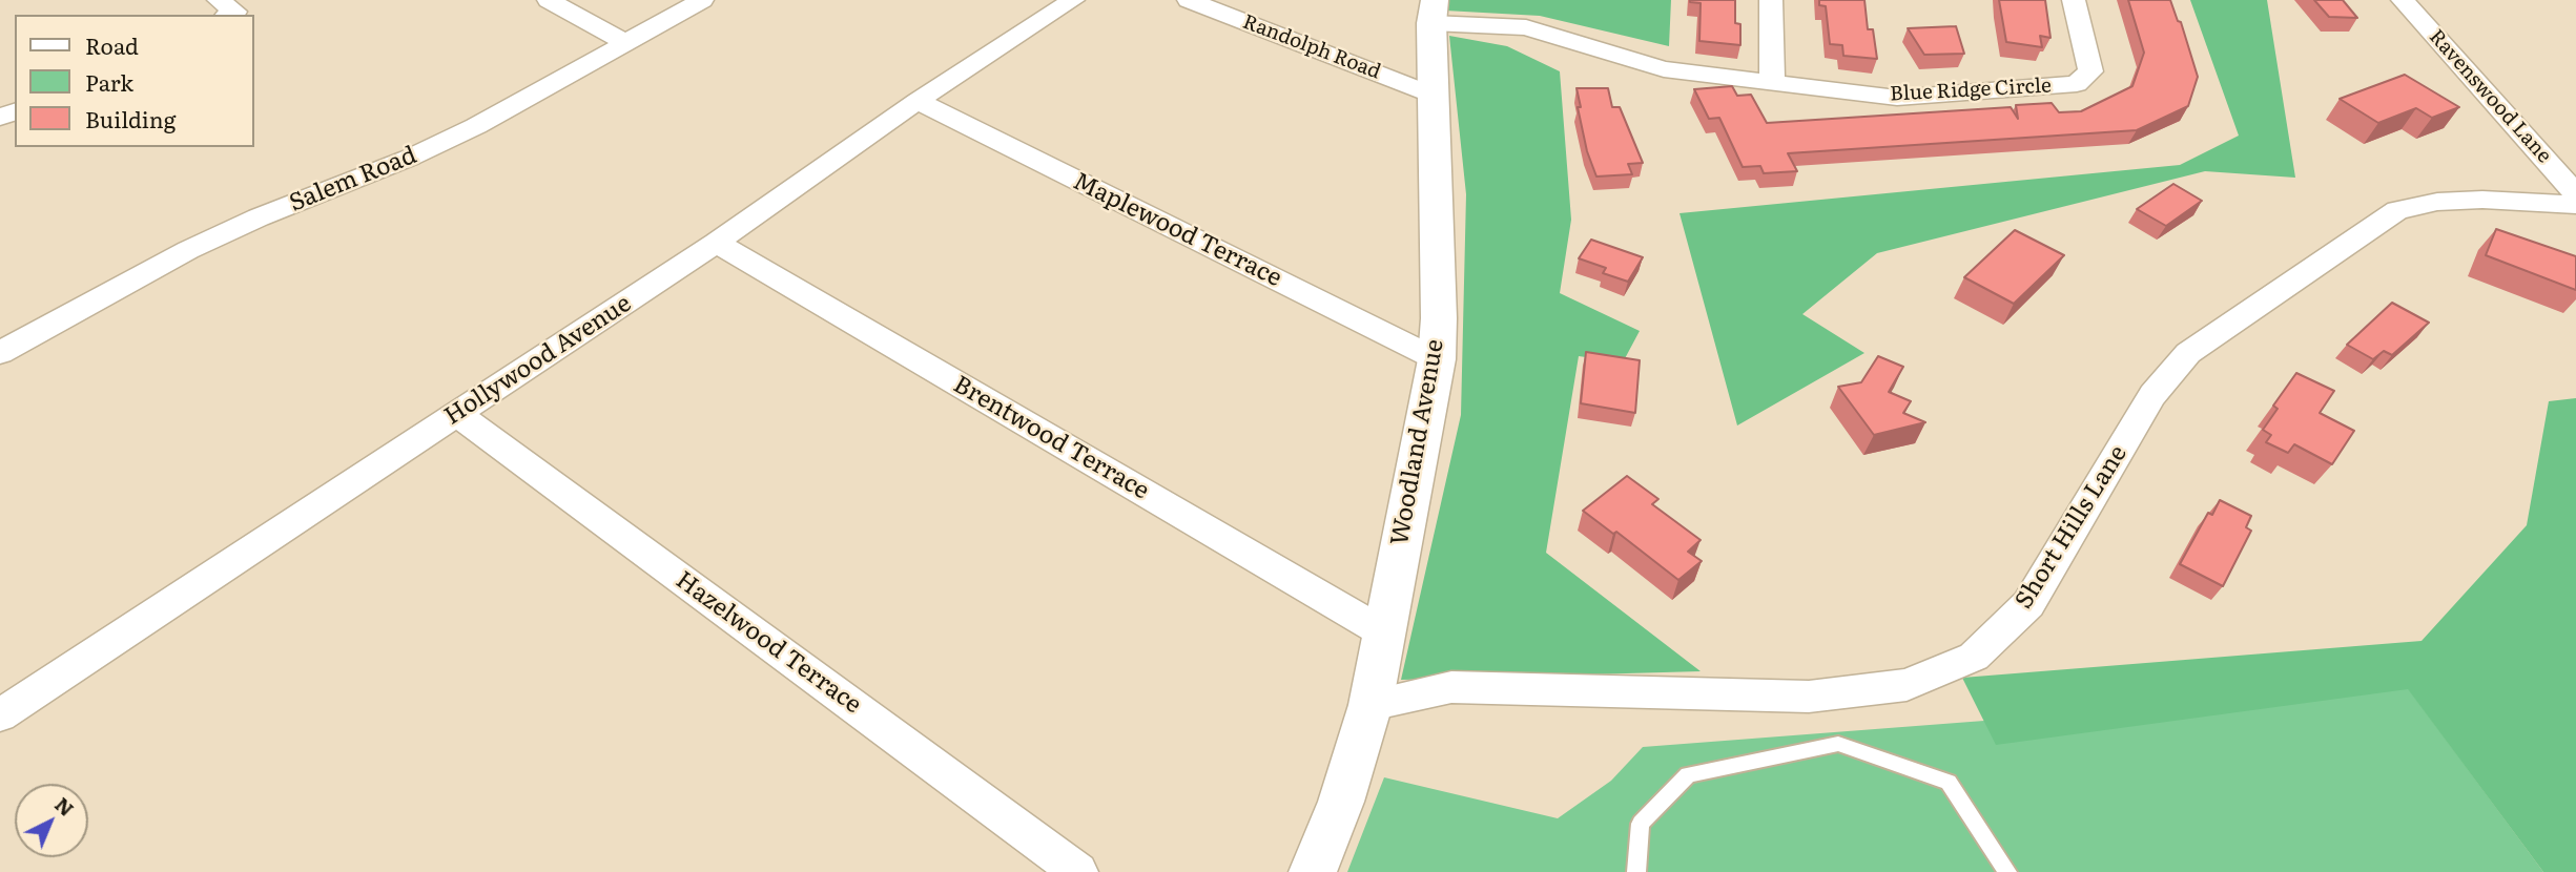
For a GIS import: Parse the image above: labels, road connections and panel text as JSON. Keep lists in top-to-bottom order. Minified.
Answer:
{"streets":{"street":["Randolph Road","Blue Ridge Circle","Ravenswood Lane","Salem Road","Maplewood Terrace","Hollywood Avenue","Brentwood Terrace","Woodland Avenue","Short Hills Lane","Hazelwood Terrace"]},"crossings":[["Randolph Road","Woodland Avenue"],["Blue Ridge Circle","Woodland Avenue"],["Maplewood Terrace","Hollywood Avenue"],["Maplewood Terrace","Woodland Avenue"],["Hollywood Avenue","Brentwood Terrace"],["Hollywood Avenue","Hazelwood Terrace"],["Brentwood Terrace","Woodland Avenue"],["Woodland Avenue","Short Hills Lane"]],"legend":["Road","Park","Building"],"north":"top right"}
